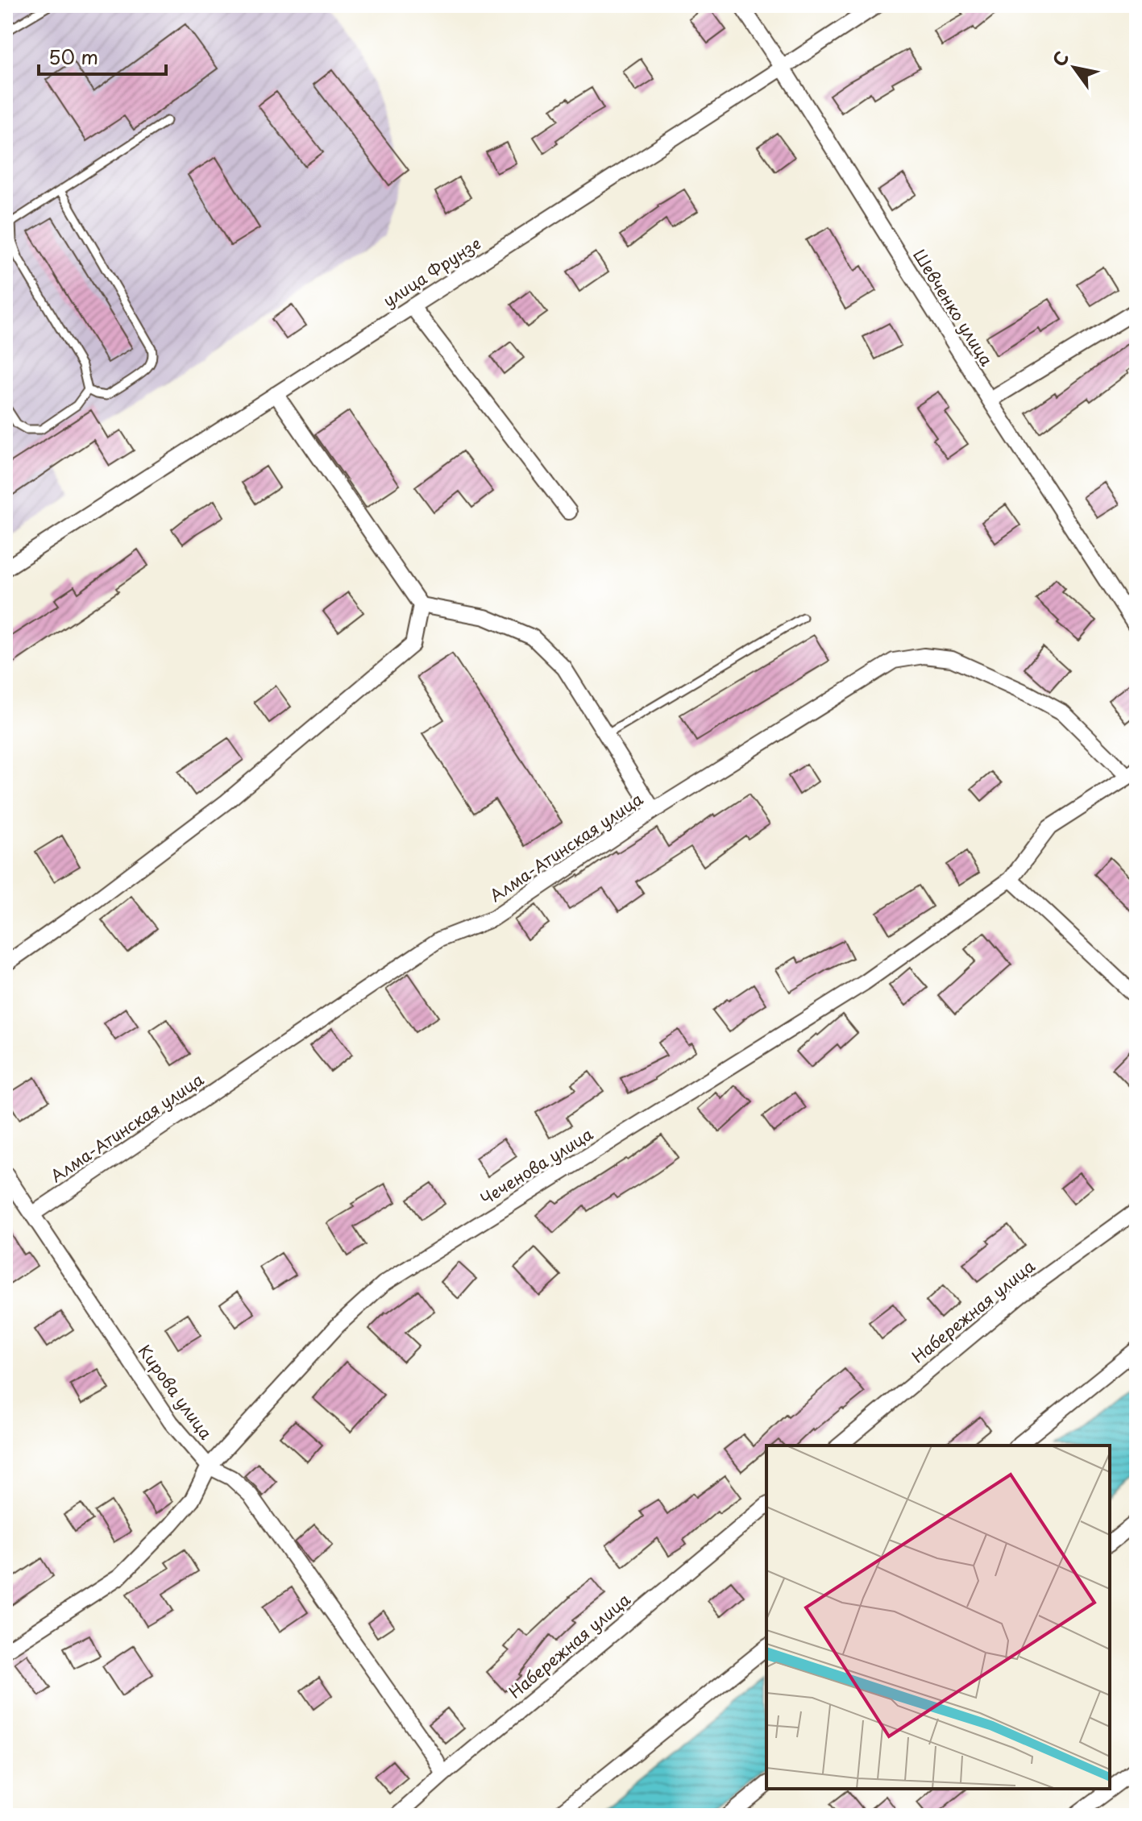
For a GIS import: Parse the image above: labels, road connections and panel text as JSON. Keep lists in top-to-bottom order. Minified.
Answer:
{"streets":{"street":["улица Фрунзе","Шевченко улица","Алма-Атинская улица","Чеченова улица","Набережная улица","Кирова улица"]},"crossings":[["улица Фрунзе","Шевченко улица"],["Алма-Атинская улица","Чеченова улица"],["Алма-Атинская улица","Кирова улица"],["Чеченова улица","Кирова улица"],["Набережная улица","Кирова улица"]],"scale_bar":"50 m","north":"top left"}
